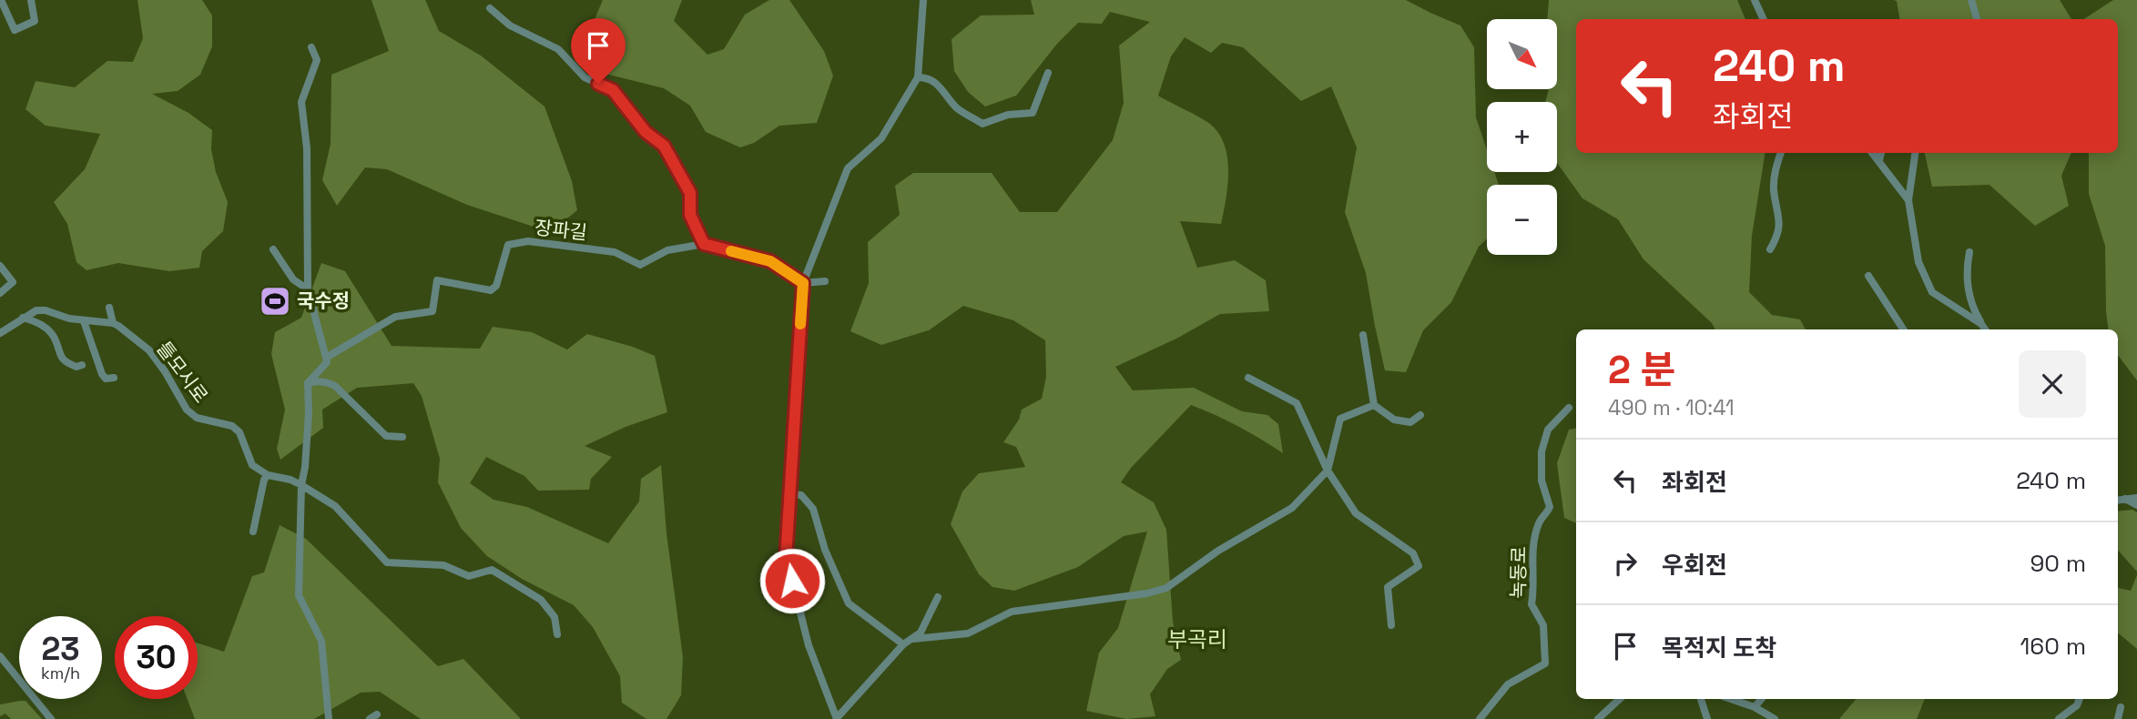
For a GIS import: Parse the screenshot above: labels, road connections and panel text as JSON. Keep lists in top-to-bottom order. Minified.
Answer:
{"streets":{"street":["장파길","틀모시로","녹동로"]},"districts":["부곡리"],"places":{"sports":["국수정"]},"north":"bottom right","page":{"map_buttons":["+","−"],"turn":["240 m","좌회전"],"heading":["2 분","490 m · 10:41"],"list":[{"name":"좌회전","value":"240 m"},{"name":"우회전","value":"90 m"},{"name":"목적지 도착","value":"160 m"}],"speed":"23 km/h","limit":"30"}}
